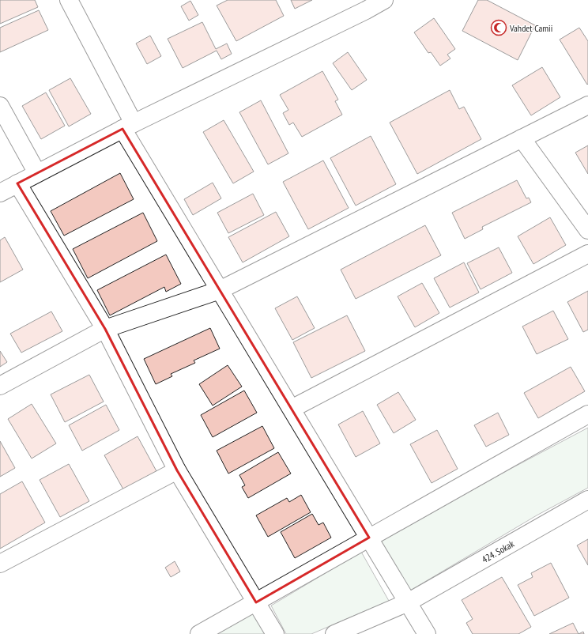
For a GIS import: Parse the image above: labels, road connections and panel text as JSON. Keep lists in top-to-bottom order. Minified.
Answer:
{"streets":{"street":["424. Sokak"]},"places":{"mosque":["Vahdet Camii"]}}
